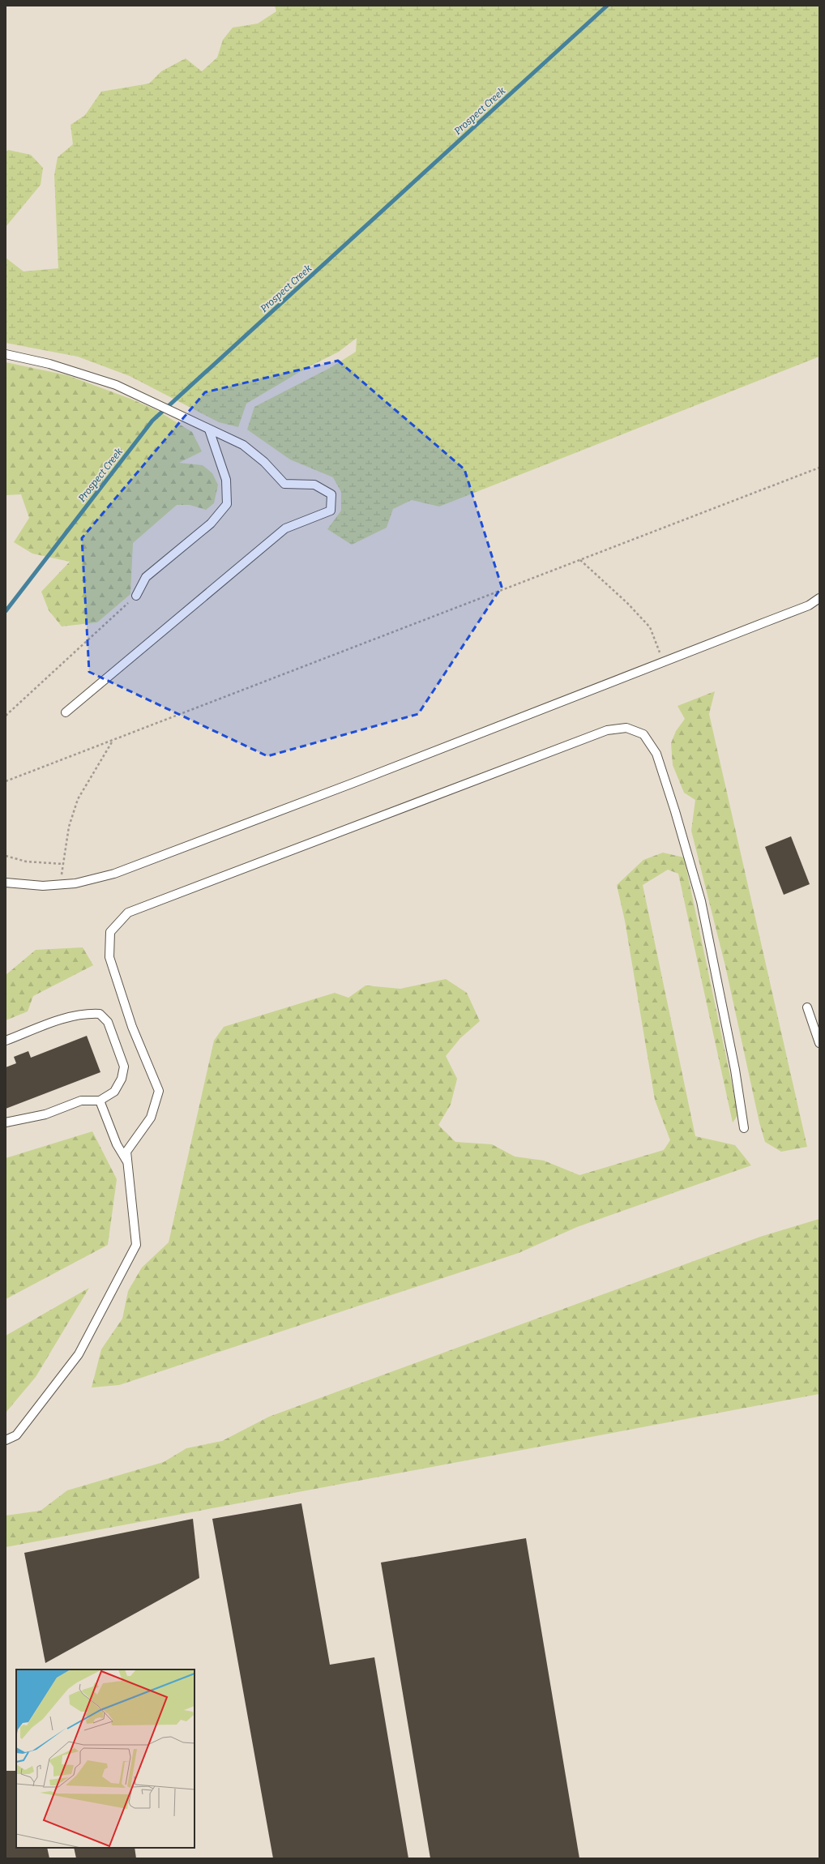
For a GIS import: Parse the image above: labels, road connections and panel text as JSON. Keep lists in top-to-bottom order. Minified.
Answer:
{"water":["Prospect Creek"]}
